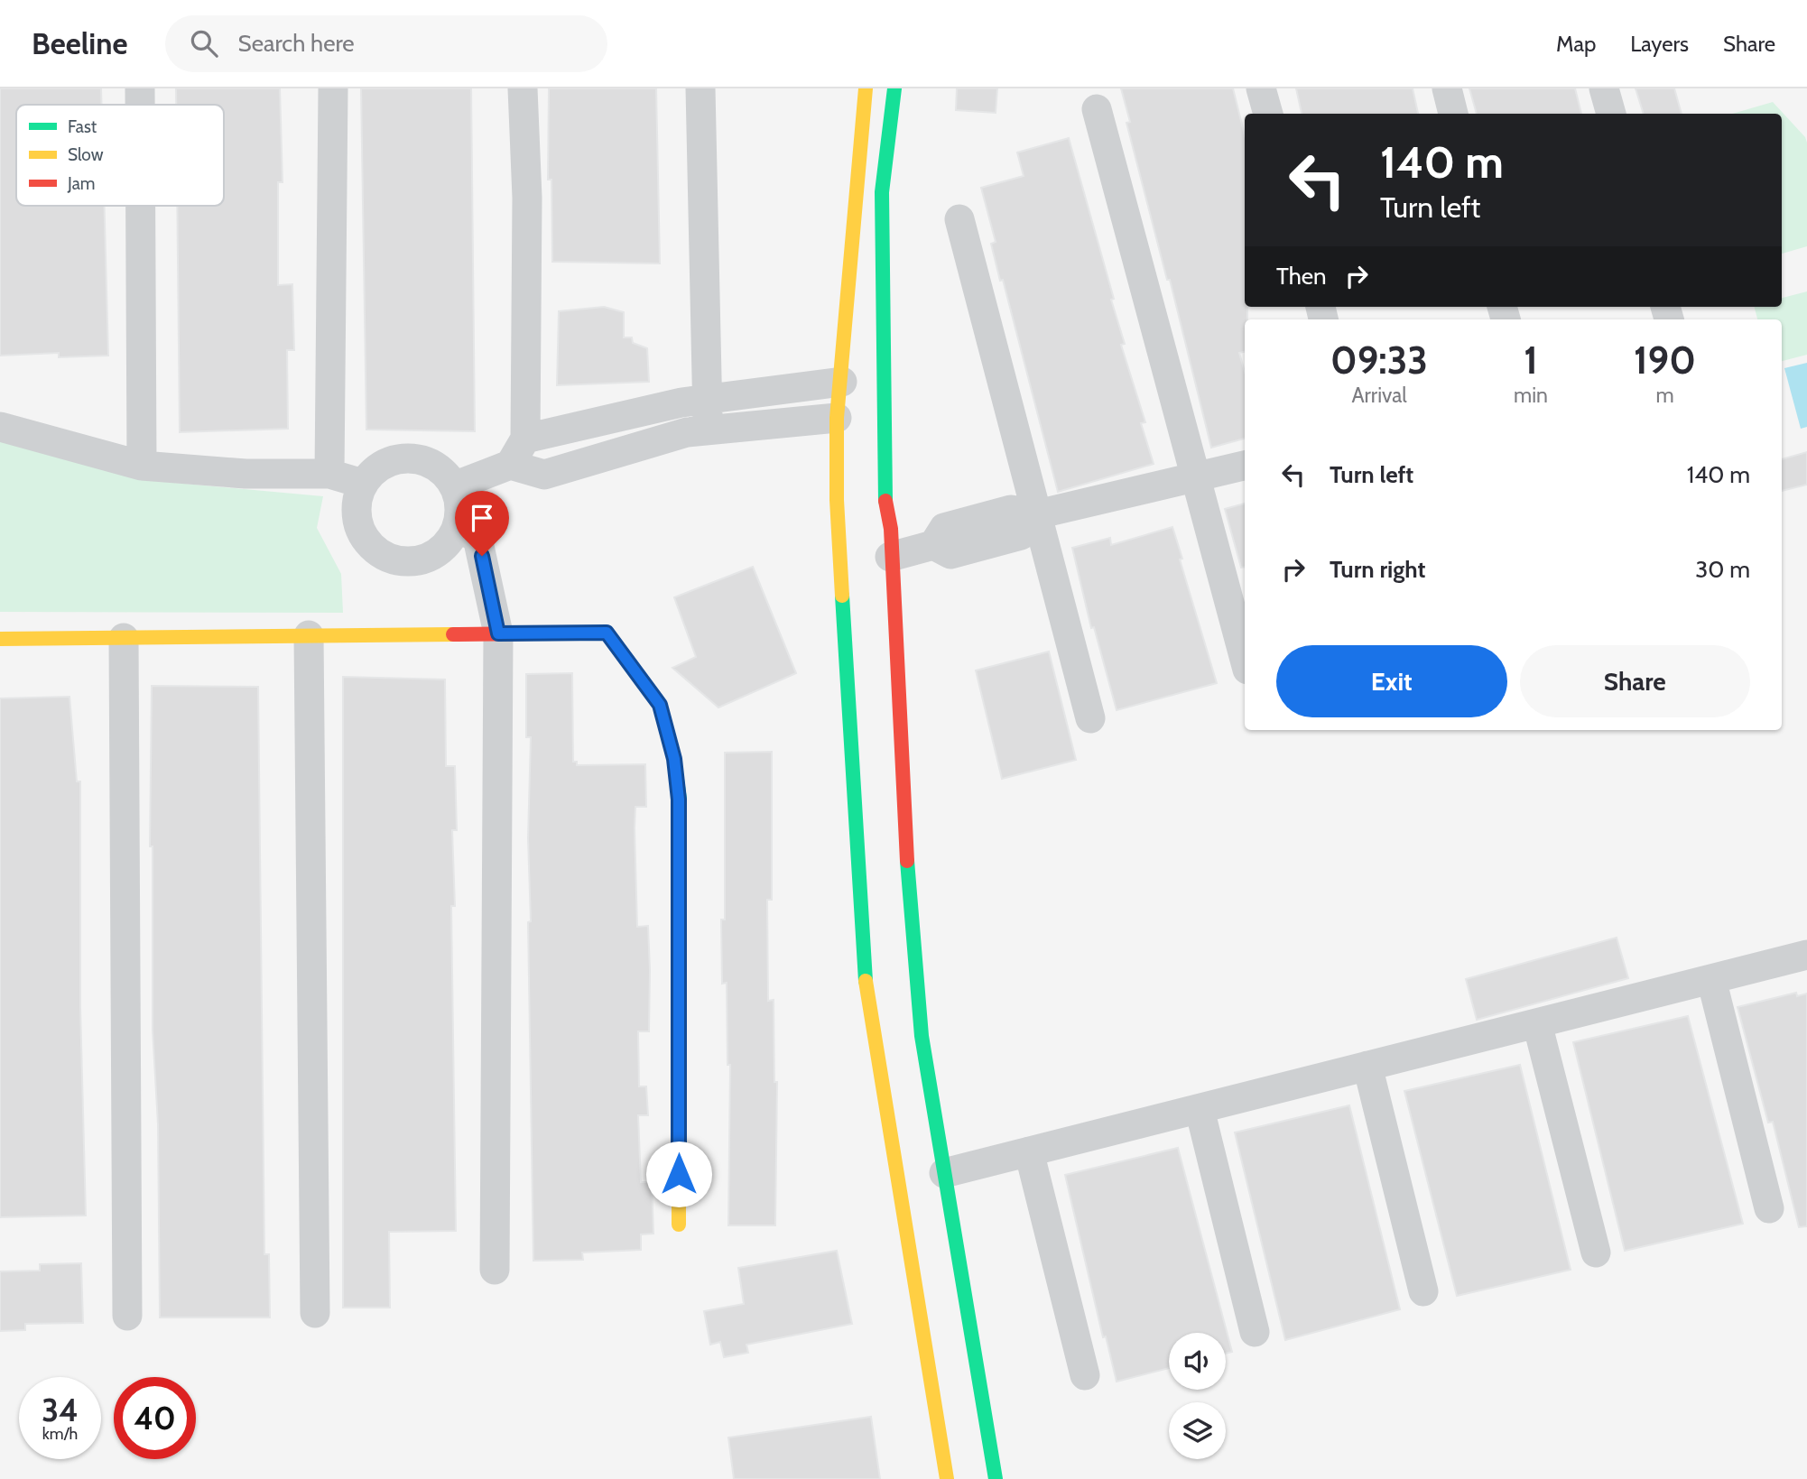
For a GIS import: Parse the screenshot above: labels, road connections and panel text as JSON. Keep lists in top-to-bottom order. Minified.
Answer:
{"legend":["Fast","Slow","Jam"],"page":{"header":"Beeline","search":"Search here","nav":["Map","Layers","Share"],"turn":["140 m","Turn left"],"then":"Then","eta":["09:33","Arrival","1","min","190","m"],"list":[{"name":"Turn left","value":"140 m"},{"name":"Turn right","value":"30 m"}],"buttons":["Exit","Share"],"speed":"34 km/h","limit":"40"}}
